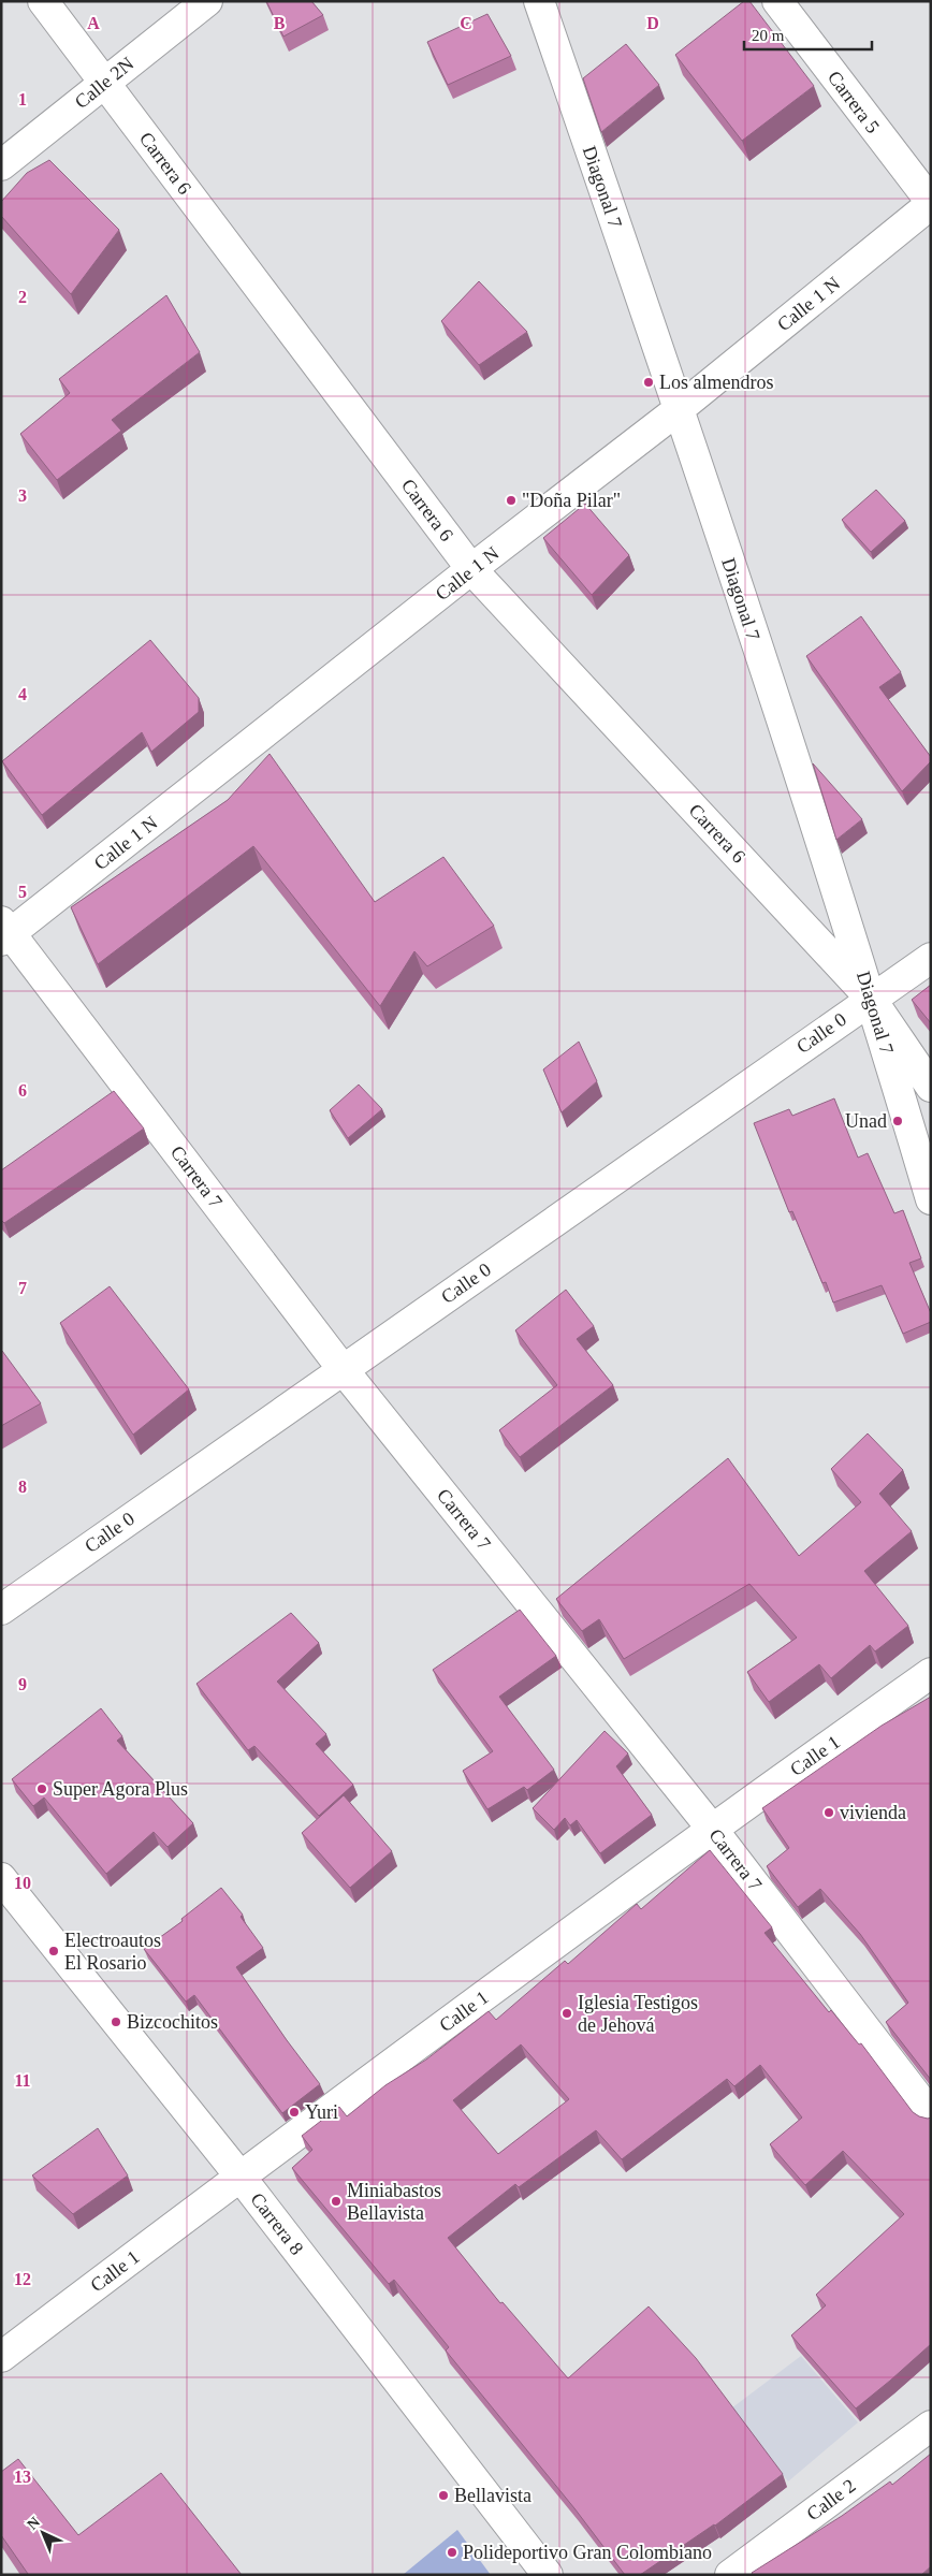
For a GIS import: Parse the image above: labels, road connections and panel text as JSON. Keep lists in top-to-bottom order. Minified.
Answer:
{"streets":{"street":["Calle 2N","Carrera 5","Carrera 6","Diagonal 7","Calle 1 N","Calle 0","Carrera 7","Calle 1","Carrera 8","Calle 2"]},"crossings":[["Calle 2N","Carrera 6"],["Carrera 5","Calle 1 N"],["Carrera 6","Diagonal 7"],["Carrera 6","Calle 1 N"],["Carrera 6","Calle 0"],["Diagonal 7","Calle 1 N"],["Diagonal 7","Calle 0"],["Calle 1 N","Carrera 7"],["Calle 0","Carrera 7"],["Carrera 7","Calle 1"],["Calle 1","Carrera 8"]],"places":["Los almendros","\"Doña Pilar\"","Unad","Super Agora Plus","vivienda","Electroautos El Rosario","Iglesia Testigos de Jehová","Bizcochitos","Yuri","Miniabastos Bellavista","Bellavista","Polideportivo Gran Colombiano"],"scale_bar":"20 m","north":"top left","grid":{"columns":["A","B","C","D"],"rows":["1","2","3","4","5","6","7","8","9","10","11","12","13"]}}
